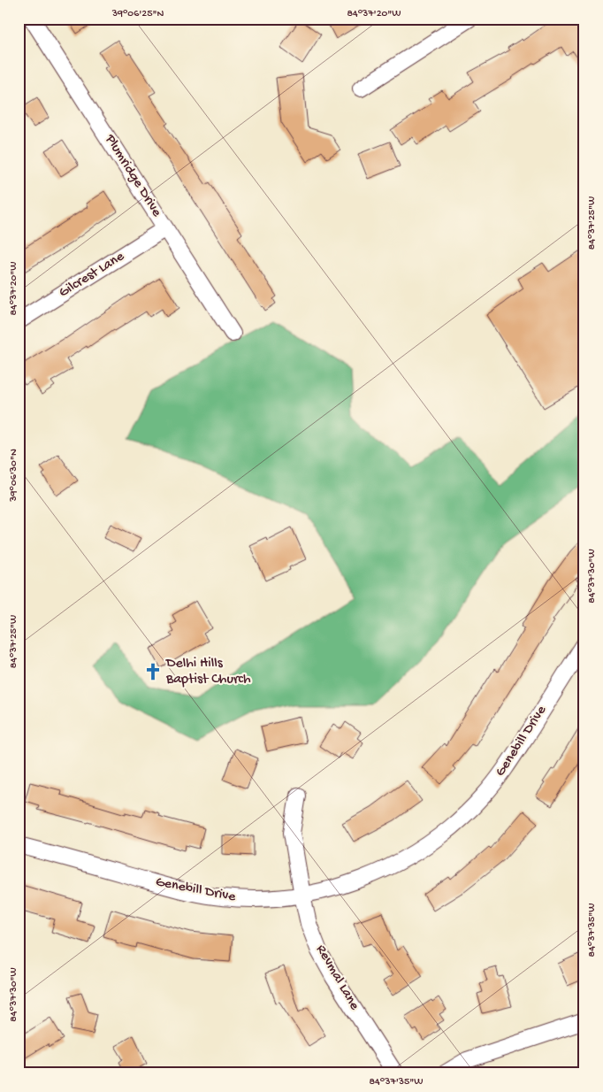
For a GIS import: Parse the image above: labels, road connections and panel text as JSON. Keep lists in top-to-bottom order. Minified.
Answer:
{"streets":{"street":["Plumridge Drive","Gilcrest Lane","Genebill Drive","Revmal Lane"]},"crossings":[["Plumridge Drive","Gilcrest Lane"],["Genebill Drive","Revmal Lane"]],"places":{"church":["Delhi Hills Baptist Church"]},"coordinates":["39°06'25\"N","84°37'20\"W","84°37'25\"W","39°06'30\"N","84°37'30\"W","84°37'35\"W"]}
